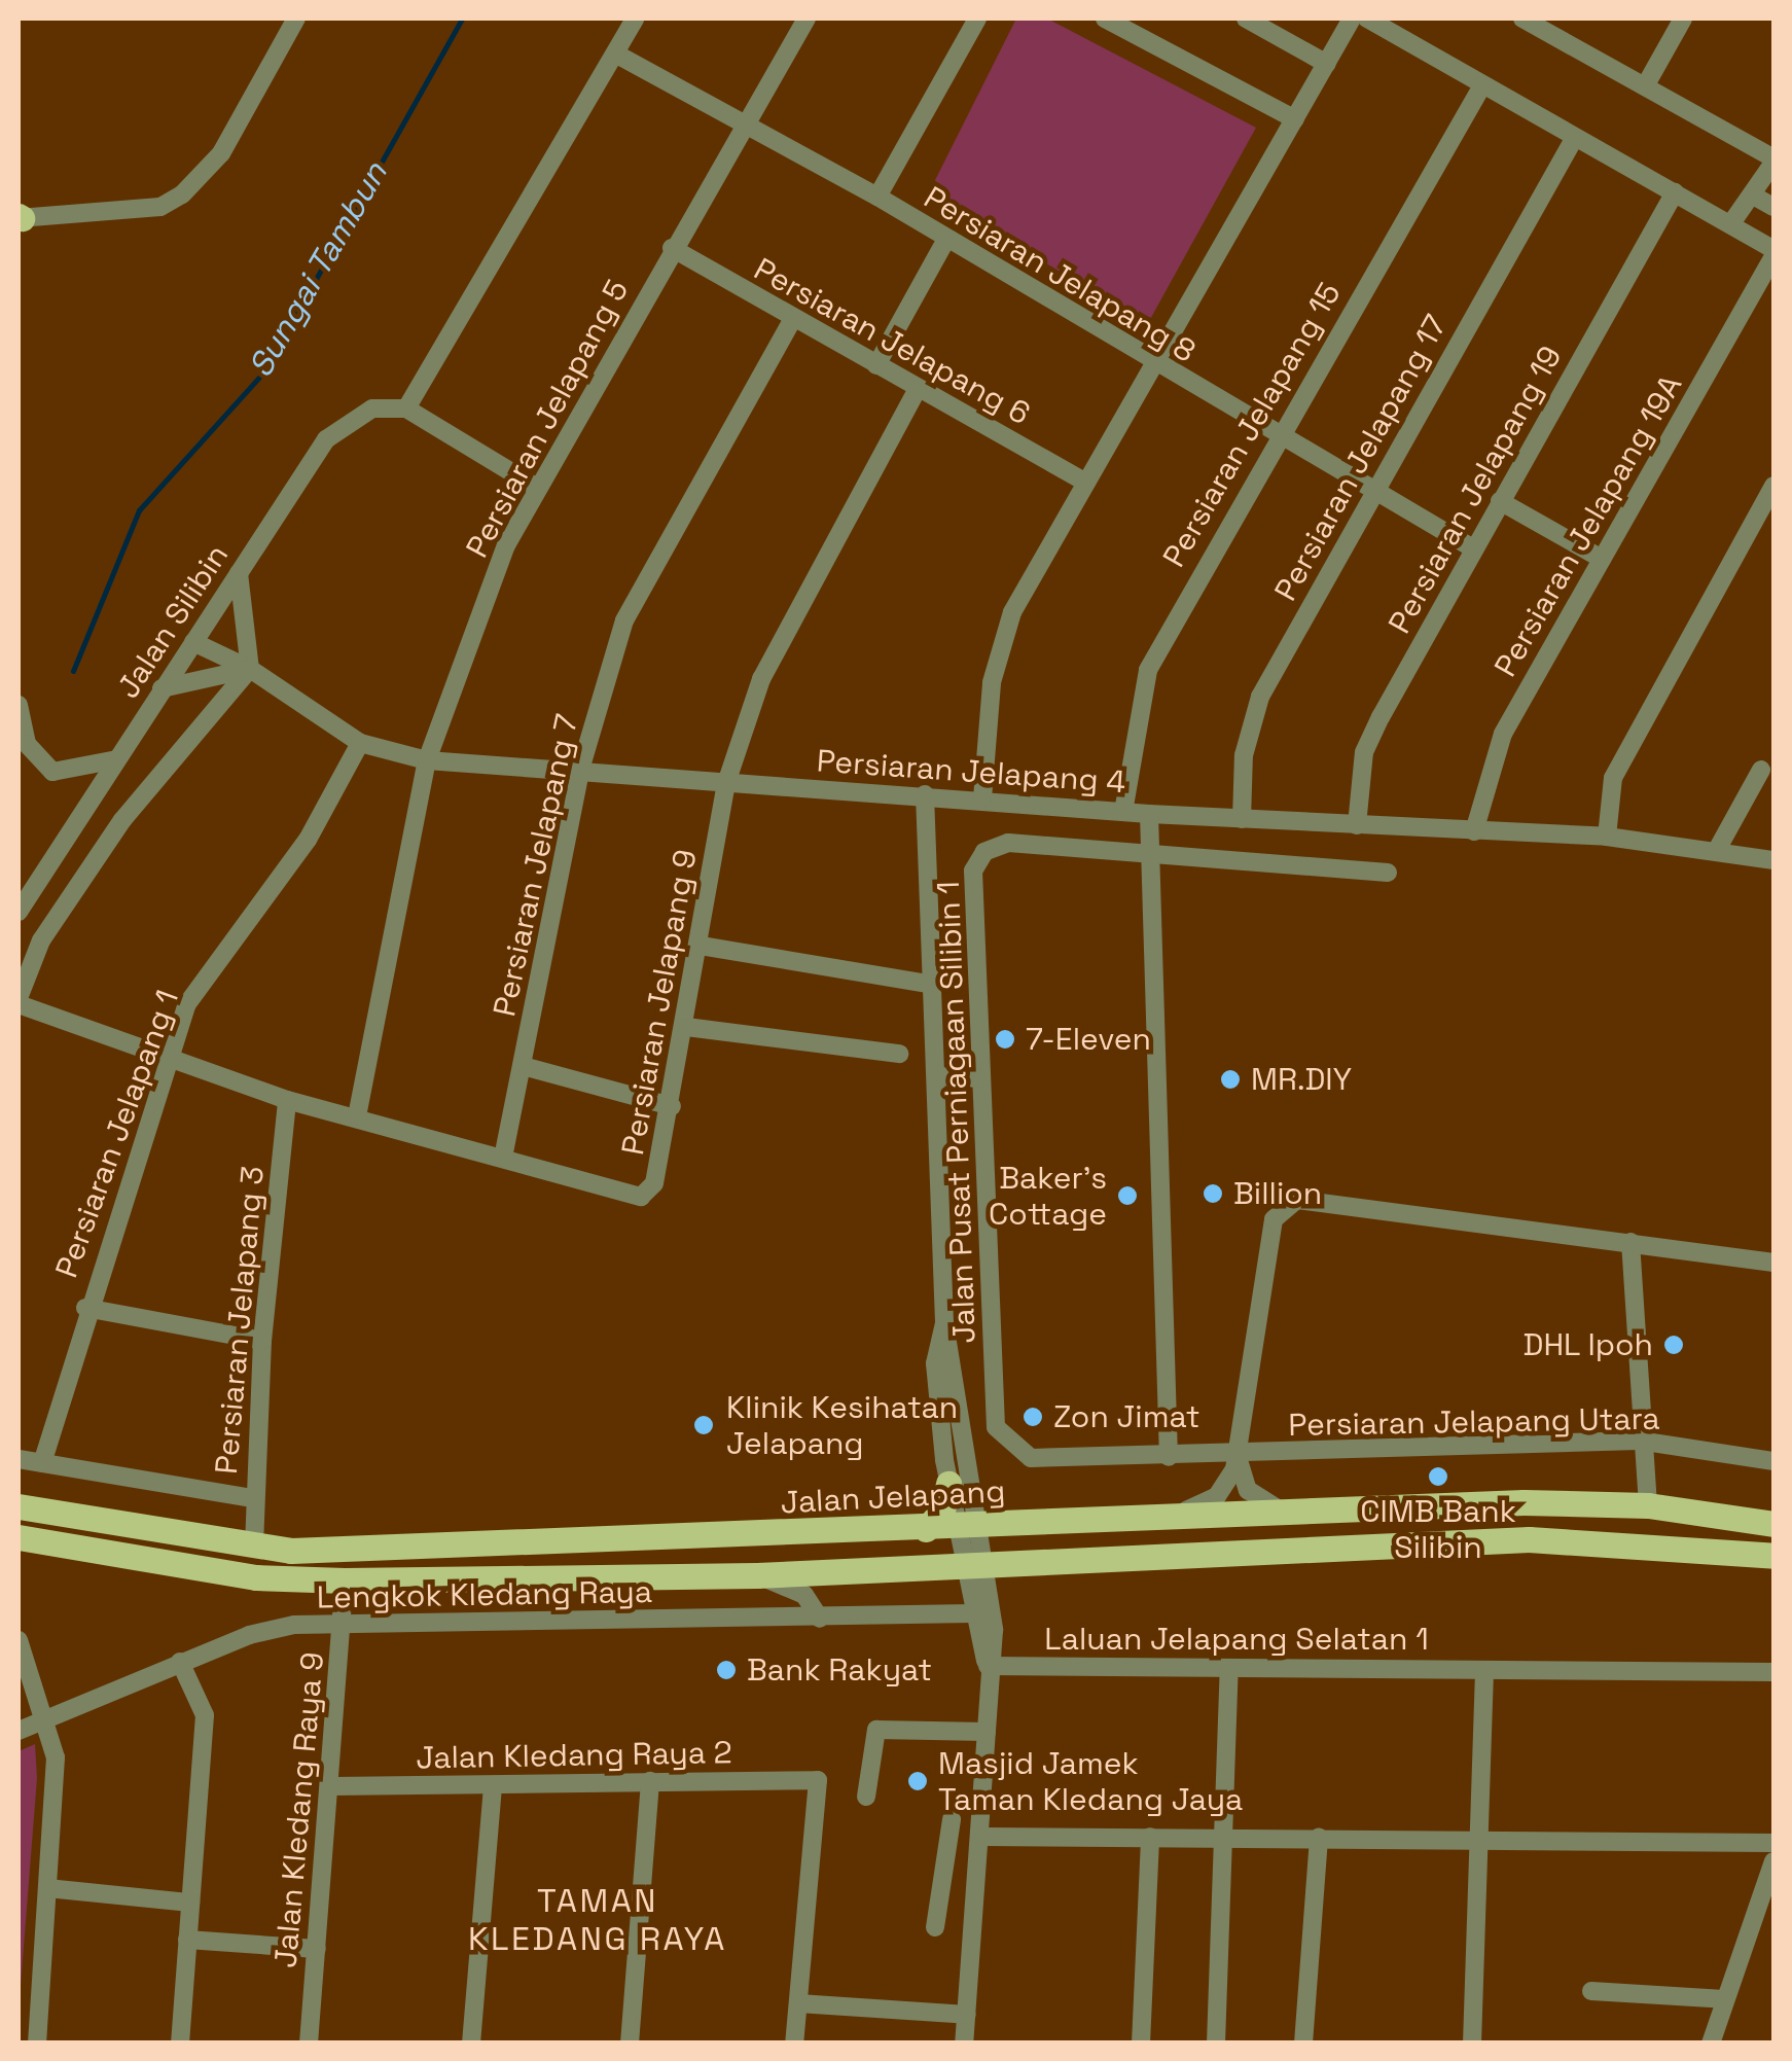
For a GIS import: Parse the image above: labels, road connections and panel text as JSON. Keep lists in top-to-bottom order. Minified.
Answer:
{"streets":{"main road":["Jalan Jelapang"],"street":["Persiaran Jelapang 8","Persiaran Jelapang 6","Persiaran Jelapang 5","Persiaran Jelapang 15","Persiaran Jelapang 17","Persiaran Jelapang 19","Persiaran Jelapang 19A","Jalan Silibin","Persiaran Jelapang 4","Persiaran Jelapang 7","Persiaran Jelapang 9","Jalan Pusat Perniagaan Silibin 1","Persiaran Jelapang 1","Persiaran Jelapang 3","Persiaran Jelapang Utara","Lengkok Kledang Raya","Laluan Jelapang Selatan 1","Jalan Kledang Raya 2","Jalan Kledang Raya 9"]},"crossings":[["Persiaran Jelapang 8","Persiaran Jelapang 5"],["Persiaran Jelapang 8","Persiaran Jelapang 15"],["Persiaran Jelapang 8","Persiaran Jelapang 17"],["Persiaran Jelapang 8","Persiaran Jelapang 19"],["Persiaran Jelapang 6","Persiaran Jelapang 5"],["Persiaran Jelapang 6","Persiaran Jelapang 7"],["Persiaran Jelapang 6","Persiaran Jelapang 9"],["Persiaran Jelapang 5","Persiaran Jelapang 4"],["Persiaran Jelapang 5","Persiaran Jelapang 9"],["Persiaran Jelapang 15","Persiaran Jelapang 4"],["Persiaran Jelapang 17","Persiaran Jelapang 4"],["Persiaran Jelapang 19","Persiaran Jelapang 4"],["Persiaran Jelapang 19A","Persiaran Jelapang 4"],["Jalan Silibin","Persiaran Jelapang 4"],["Persiaran Jelapang 4","Persiaran Jelapang 7"],["Persiaran Jelapang 4","Persiaran Jelapang 9"],["Persiaran Jelapang 4","Persiaran Jelapang 1"],["Persiaran Jelapang 7","Persiaran Jelapang 9"],["Persiaran Jelapang 9","Persiaran Jelapang 1"],["Persiaran Jelapang 9","Persiaran Jelapang 3"],["Jalan Pusat Perniagaan Silibin 1","Persiaran Jelapang Utara"],["Persiaran Jelapang 3","Jalan Jelapang"],["Lengkok Kledang Raya","Jalan Kledang Raya 9"],["Jalan Kledang Raya 2","Jalan Kledang Raya 9"]],"districts":["TAMAN KLEDANG RAYA"],"water":["Sungai Tambun"],"places":["7-Eleven","MR.DIY","Billion","Baker's Cottage","DHL Ipoh","Zon Jimat","Klinik Kesihatan Jelapang","CIMB Bank Silibin","Bank Rakyat","Masjid Jamek Taman Kledang Jaya"]}
